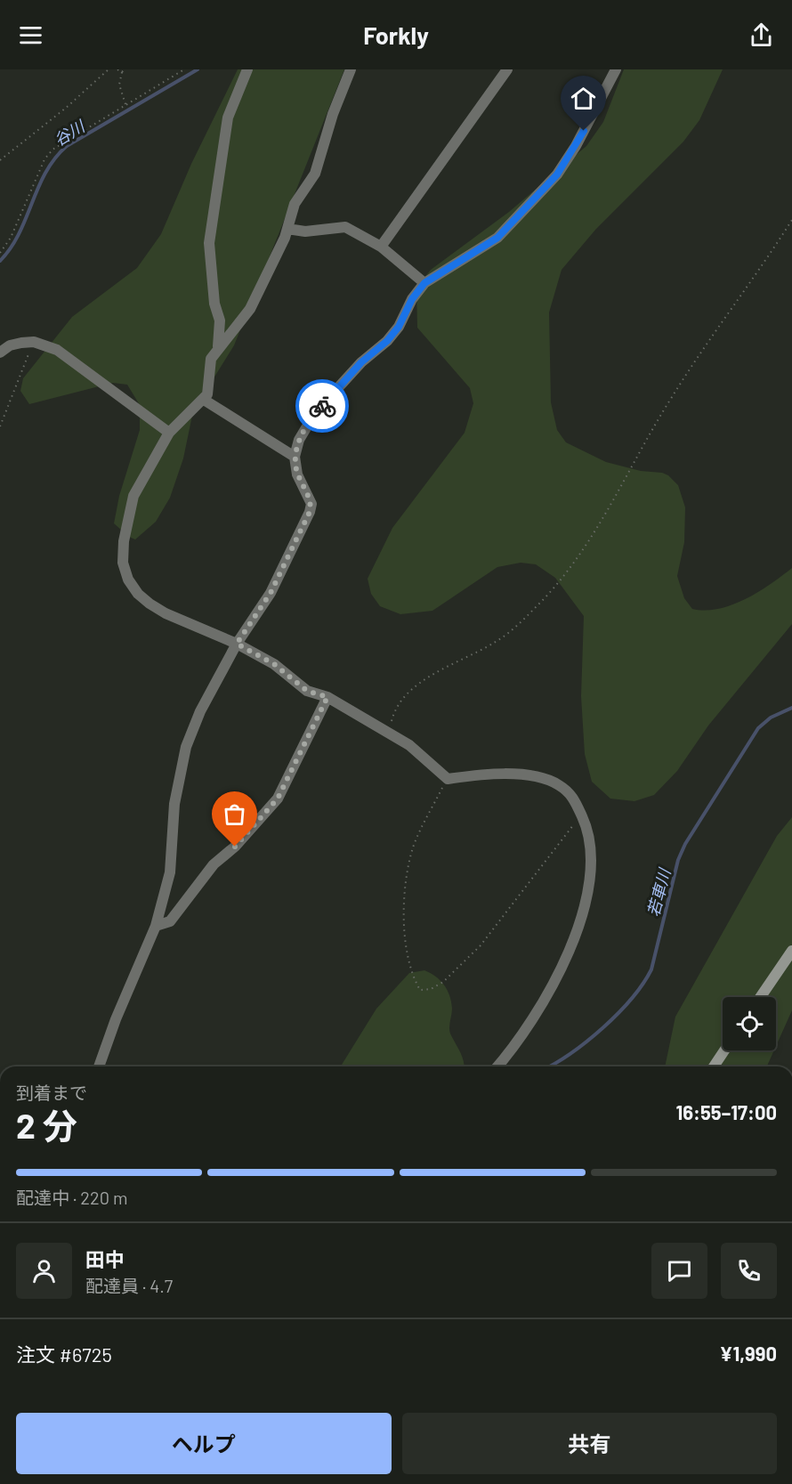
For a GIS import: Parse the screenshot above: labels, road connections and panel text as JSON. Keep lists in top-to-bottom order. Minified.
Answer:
{"water":["谷川","若車川"],"page":{"header":"Forkly","heading":["2 分","到着まで","16:55–17:00"],"panel":["田中","配達員 · 4.7","注文 #6725","¥1,990"],"bar":"配達中 · 220 m","buttons":["ヘルプ","共有"]}}
